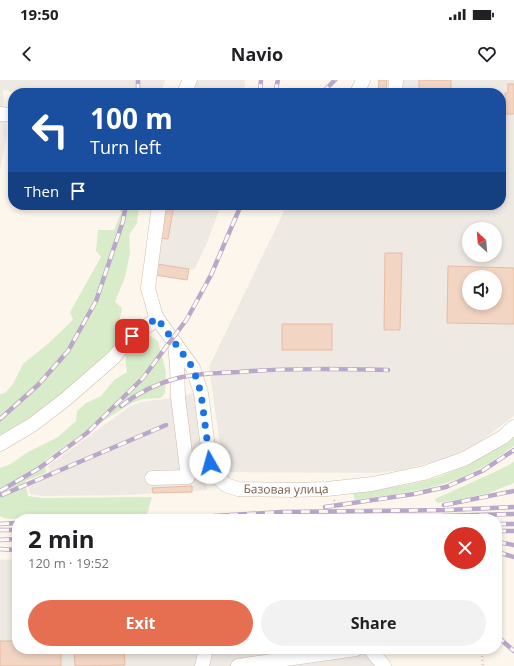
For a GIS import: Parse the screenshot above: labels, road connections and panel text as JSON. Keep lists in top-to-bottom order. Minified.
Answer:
{"streets":{"lane":["Базовая улица"]},"north":"top left","page":{"status":"19:50","header":"Navio","turn":["100 m","Turn left"],"then":"Then","heading":["2 min","120 m · 19:52"],"buttons":["Exit","Share"]}}
